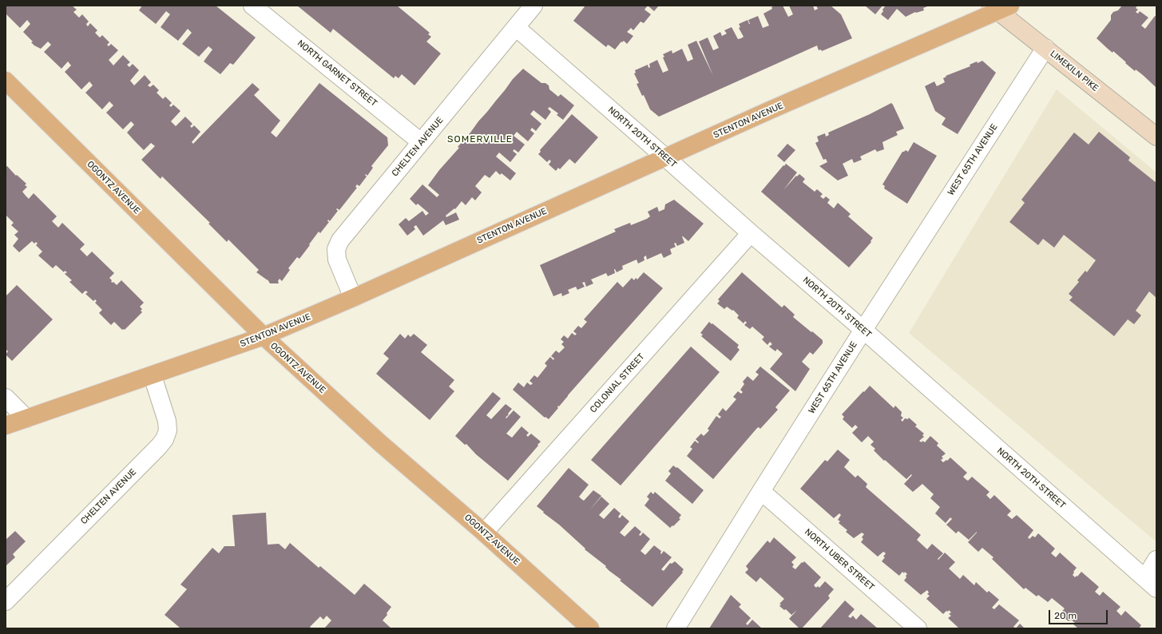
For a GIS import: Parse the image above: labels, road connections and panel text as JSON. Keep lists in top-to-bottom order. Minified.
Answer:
{"streets":{"main road":["STENTON AVENUE","OGONTZ AVENUE"],"street":["LIMEKILN PIKE","NORTH GARNET STREET","NORTH 20TH STREET","CHELTEN AVENUE","WEST 65TH AVENUE","COLONIAL STREET","NORTH UBER STREET"]},"crossings":[["LIMEKILN PIKE","STENTON AVENUE"],["LIMEKILN PIKE","WEST 65TH AVENUE"],["NORTH GARNET STREET","CHELTEN AVENUE"],["STENTON AVENUE","NORTH 20TH STREET"],["STENTON AVENUE","CHELTEN AVENUE"],["STENTON AVENUE","OGONTZ AVENUE"],["NORTH 20TH STREET","CHELTEN AVENUE"],["NORTH 20TH STREET","WEST 65TH AVENUE"],["NORTH 20TH STREET","COLONIAL STREET"],["WEST 65TH AVENUE","NORTH UBER STREET"],["OGONTZ AVENUE","COLONIAL STREET"]],"districts":["SOMERVILLE"],"scale_bar":"20 m"}
